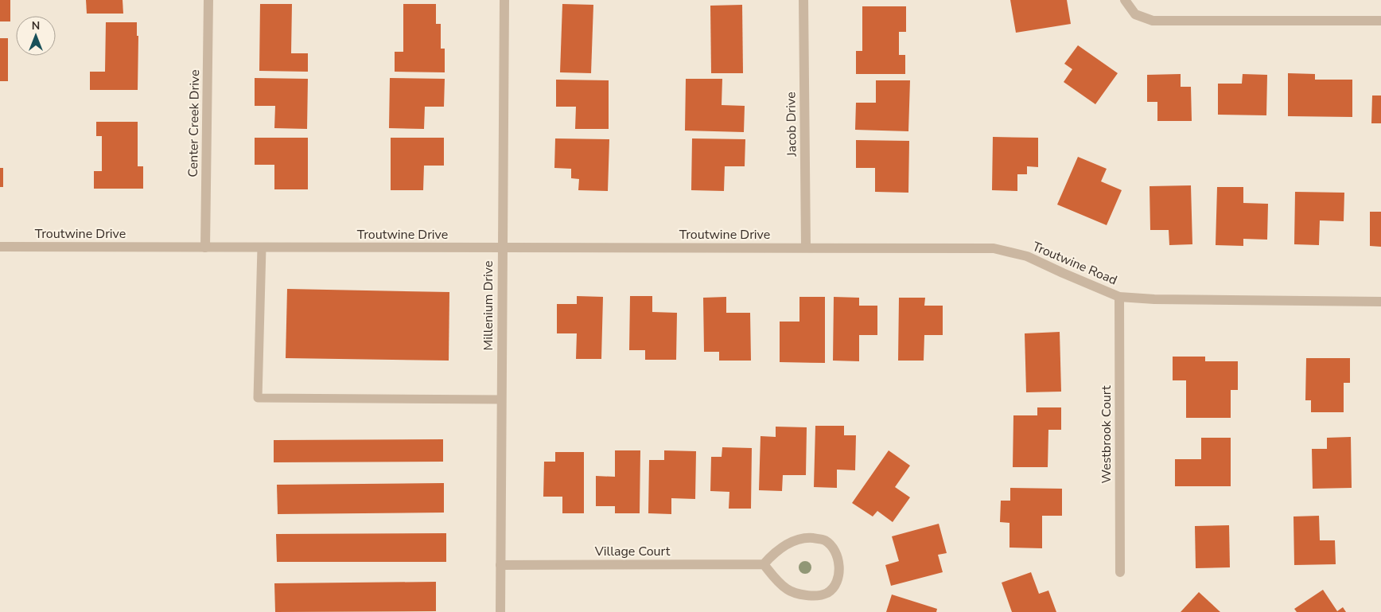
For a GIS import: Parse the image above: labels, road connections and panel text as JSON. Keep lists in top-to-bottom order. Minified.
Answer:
{"streets":{"street":["Center Creek Drive","Jacob Drive","Troutwine Drive","Troutwine Road","Millenium Drive","Westbrook Court","Village Court"]},"crossings":[["Center Creek Drive","Troutwine Drive"],["Jacob Drive","Troutwine Drive"],["Jacob Drive","Troutwine Road"],["Troutwine Drive","Troutwine Road"],["Troutwine Drive","Millenium Drive"],["Troutwine Road","Westbrook Court"],["Millenium Drive","Village Court"]],"north":"top"}
